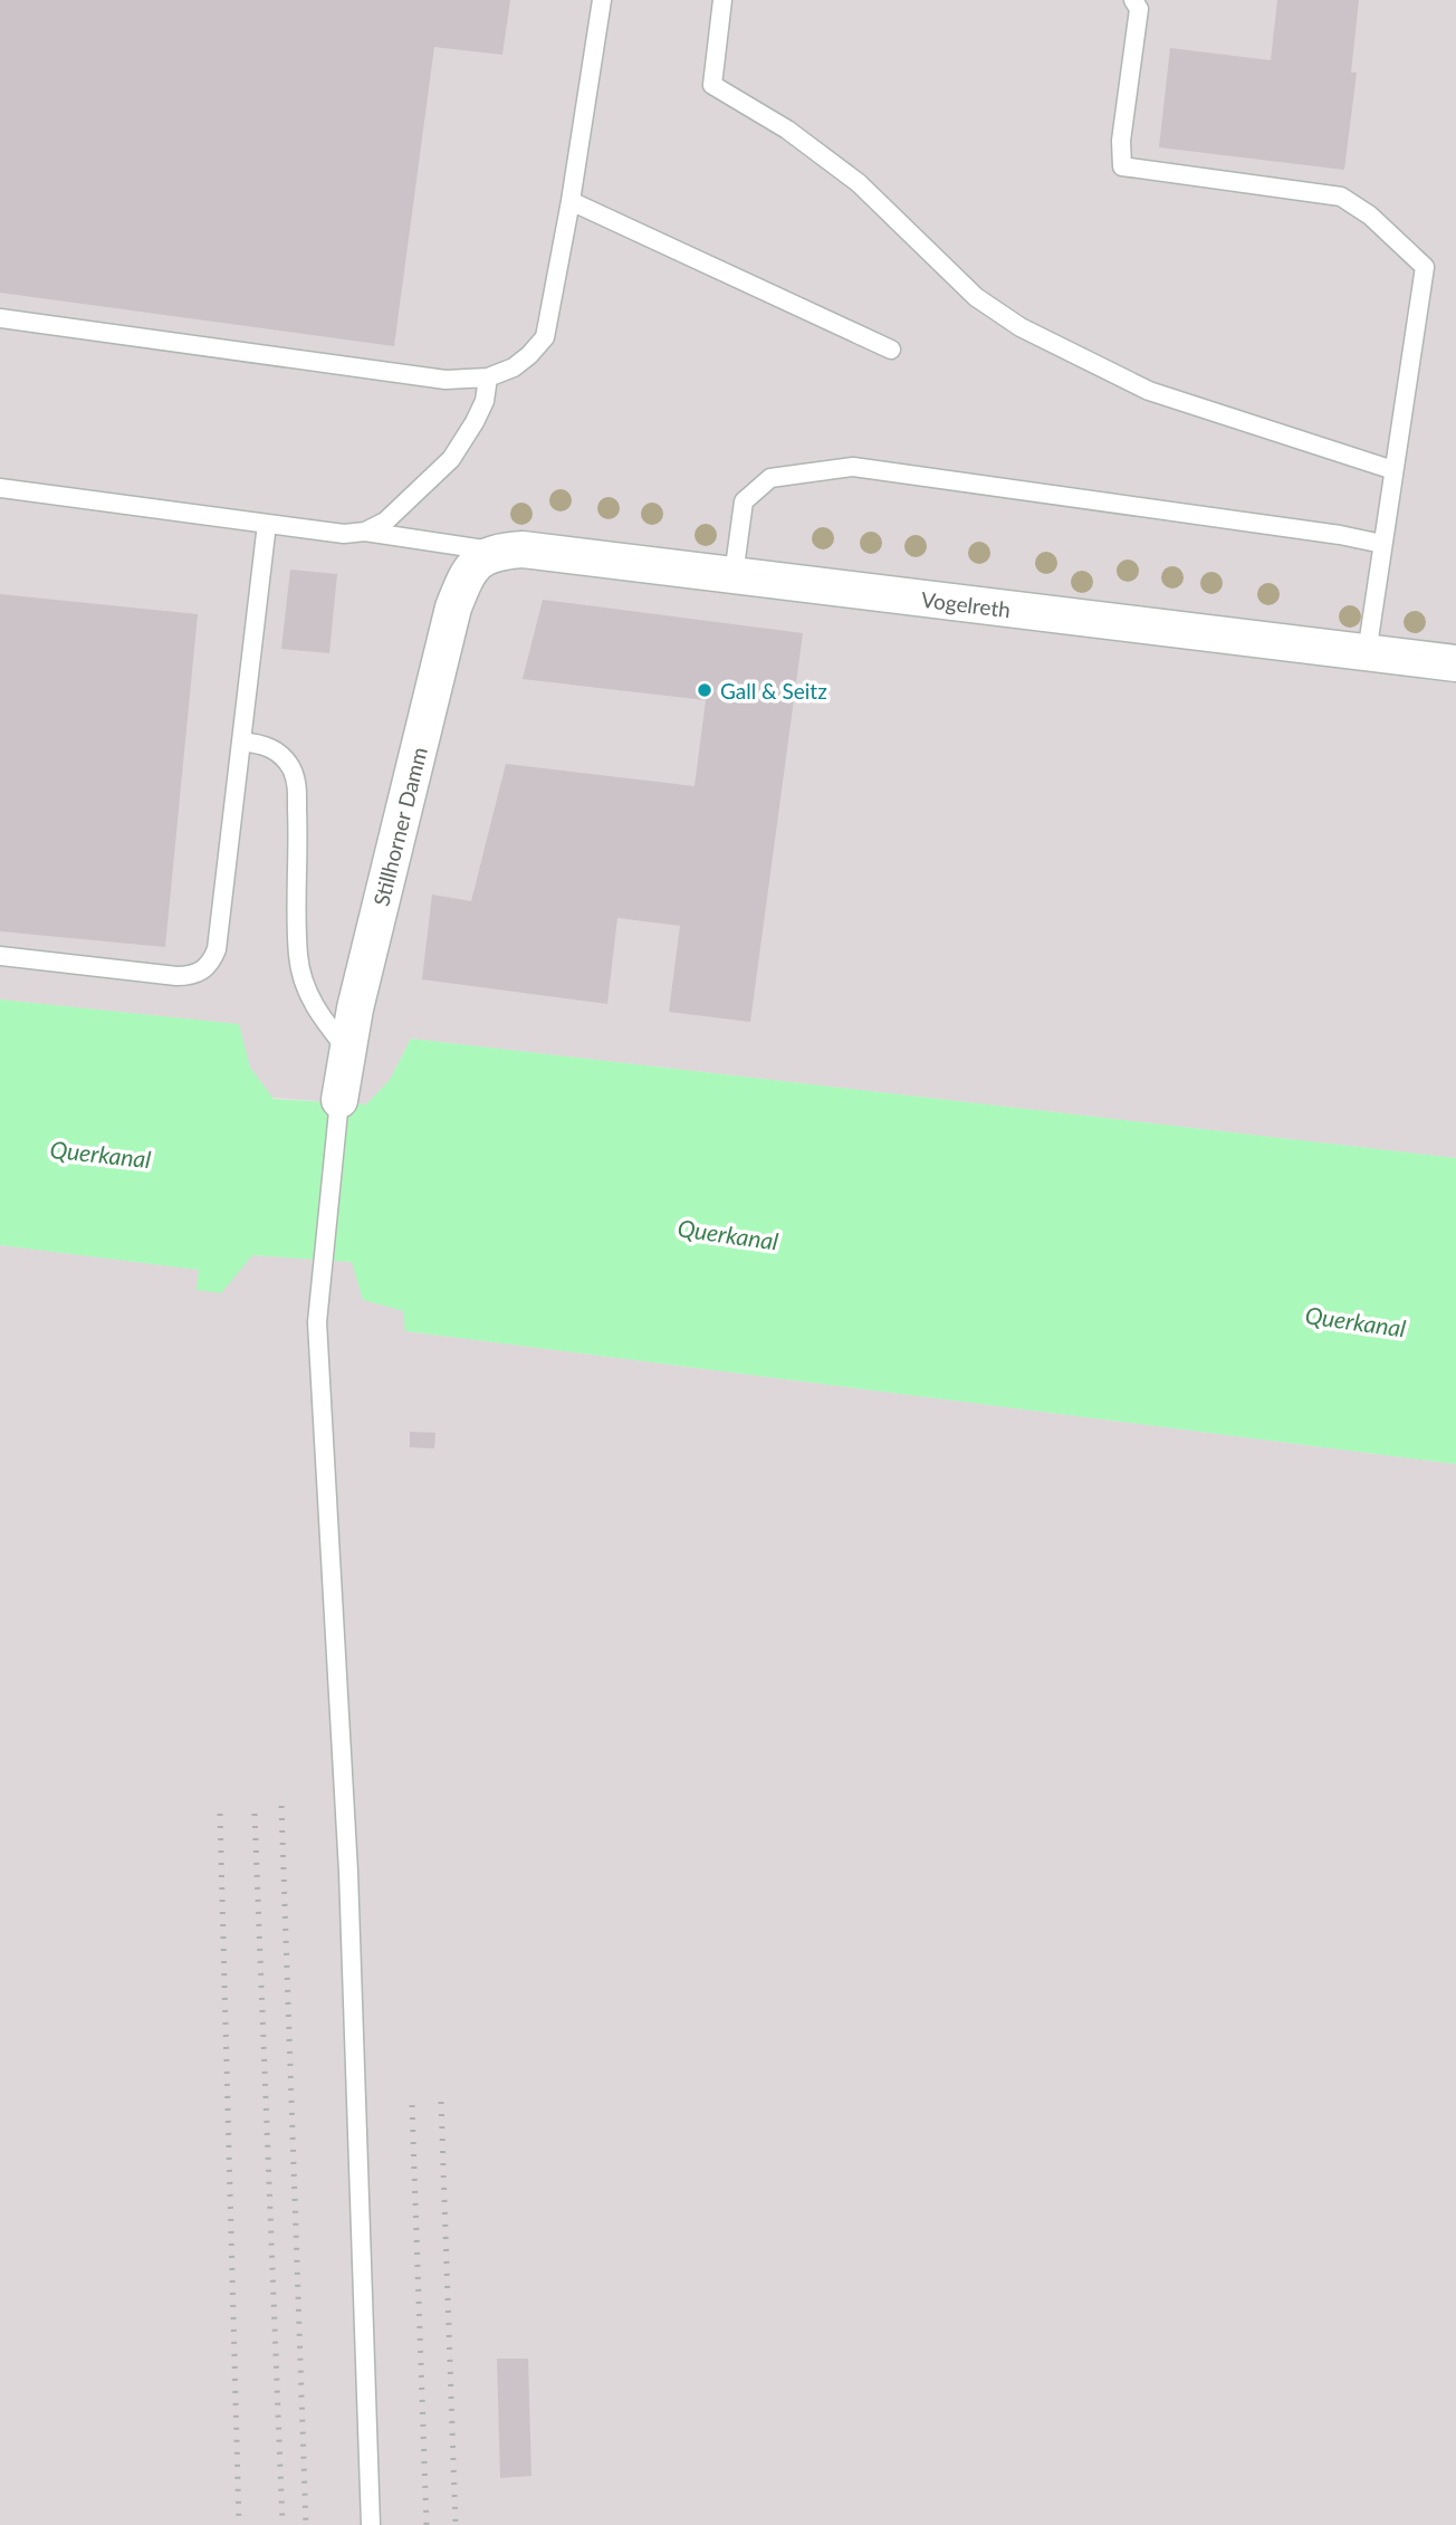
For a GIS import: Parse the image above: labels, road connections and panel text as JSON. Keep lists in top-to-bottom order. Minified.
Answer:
{"streets":{"street":["Vogelreth","Stillhorner Damm"]},"crossings":[["Vogelreth","Stillhorner Damm"]],"water":["Querkanal"],"places":["Gall & Seitz"]}
